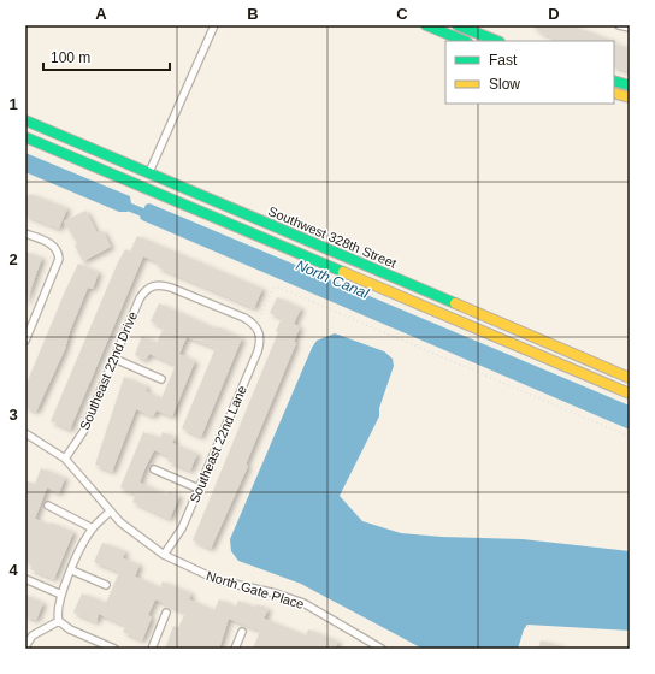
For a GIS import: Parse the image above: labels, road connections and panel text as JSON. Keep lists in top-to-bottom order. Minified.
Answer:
{"streets":{"street":["Southwest 328th Street","Southeast 22nd Drive","Southeast 22nd Lane","North Gate Place"]},"crossings":[["Southeast 22nd Drive","Southeast 22nd Lane"],["Southeast 22nd Drive","North Gate Place"],["Southeast 22nd Lane","North Gate Place"]],"water":["North Canal"],"legend":["Fast","Slow"],"scale_bar":"100 m","grid":{"columns":["A","B","C","D"],"rows":["1","2","3","4"]}}
